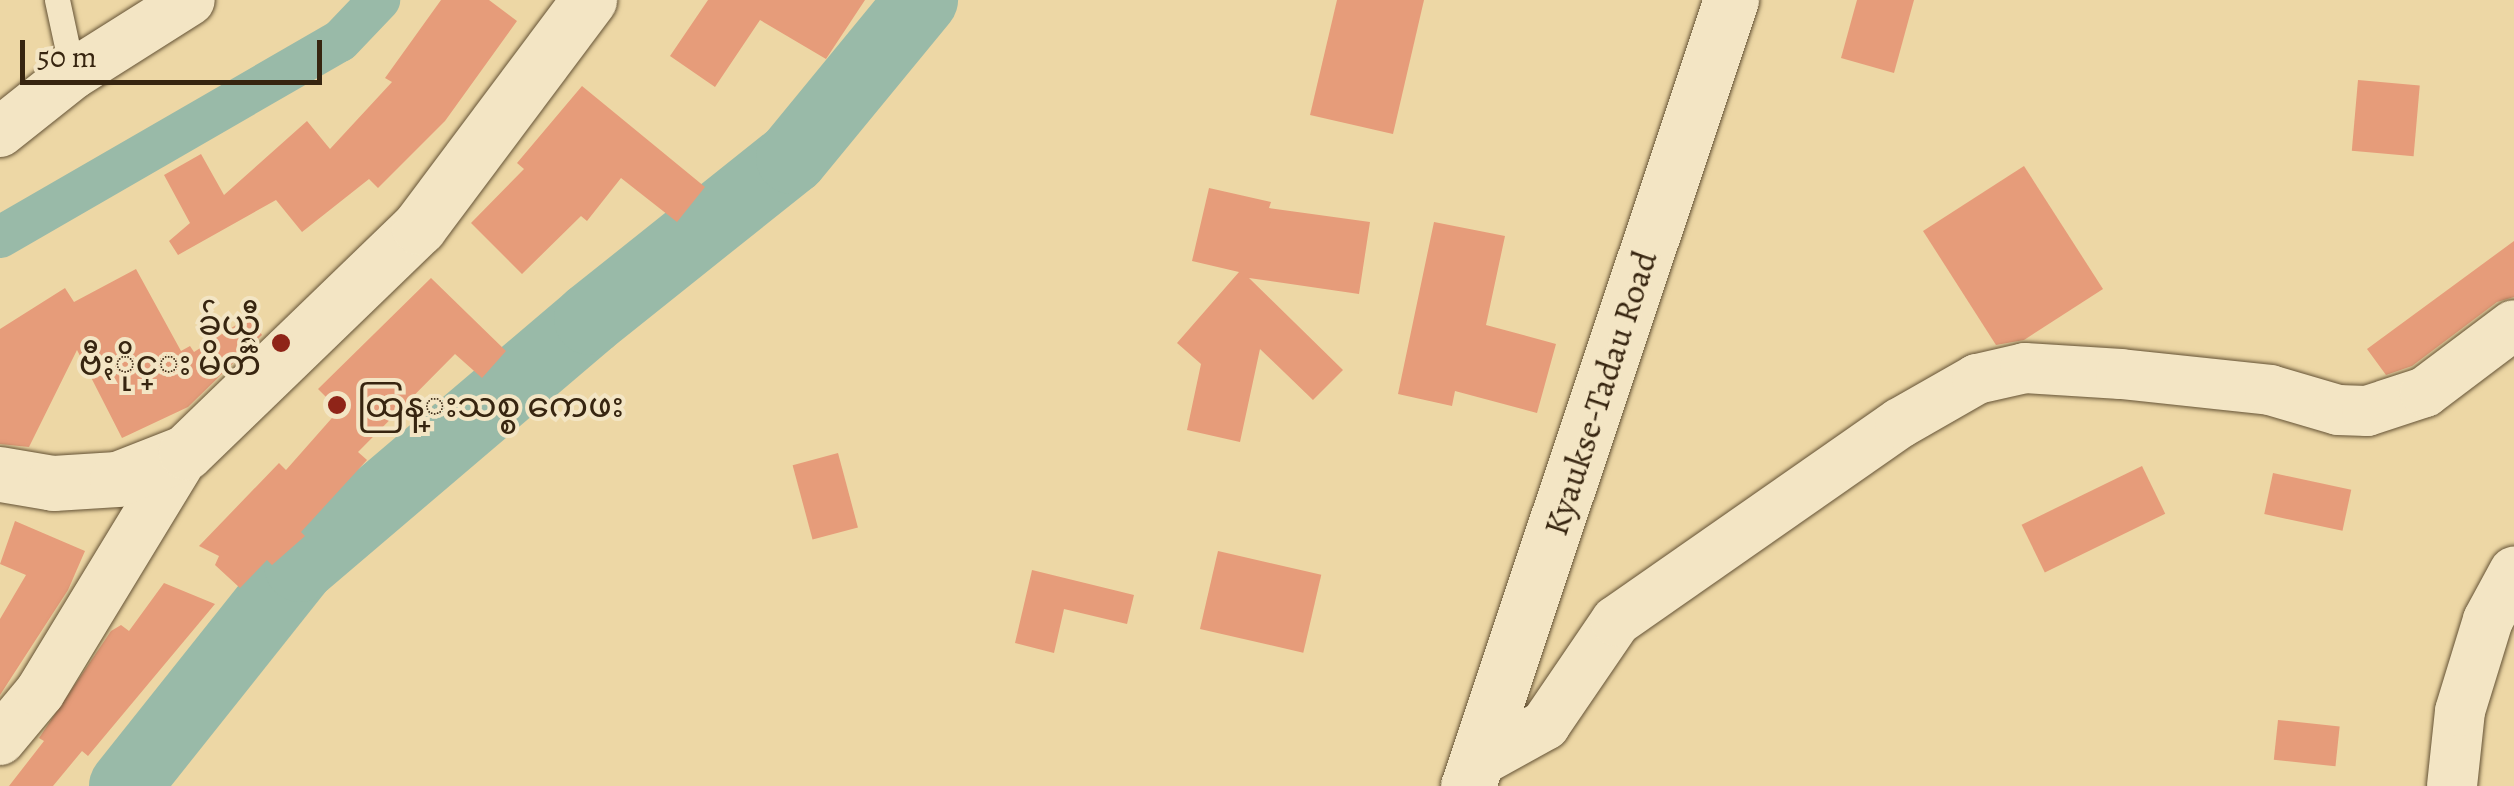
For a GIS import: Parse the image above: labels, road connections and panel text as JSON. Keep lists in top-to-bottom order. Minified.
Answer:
{"streets":{"street":["Kyaukse-Tadau Road"]},"places":["ခ်ယ္ရီ ဗီႏိုင္း မိတၱဴ","ထြန္းသစ္စ ကေဖး"],"scale_bar":"50 m"}
